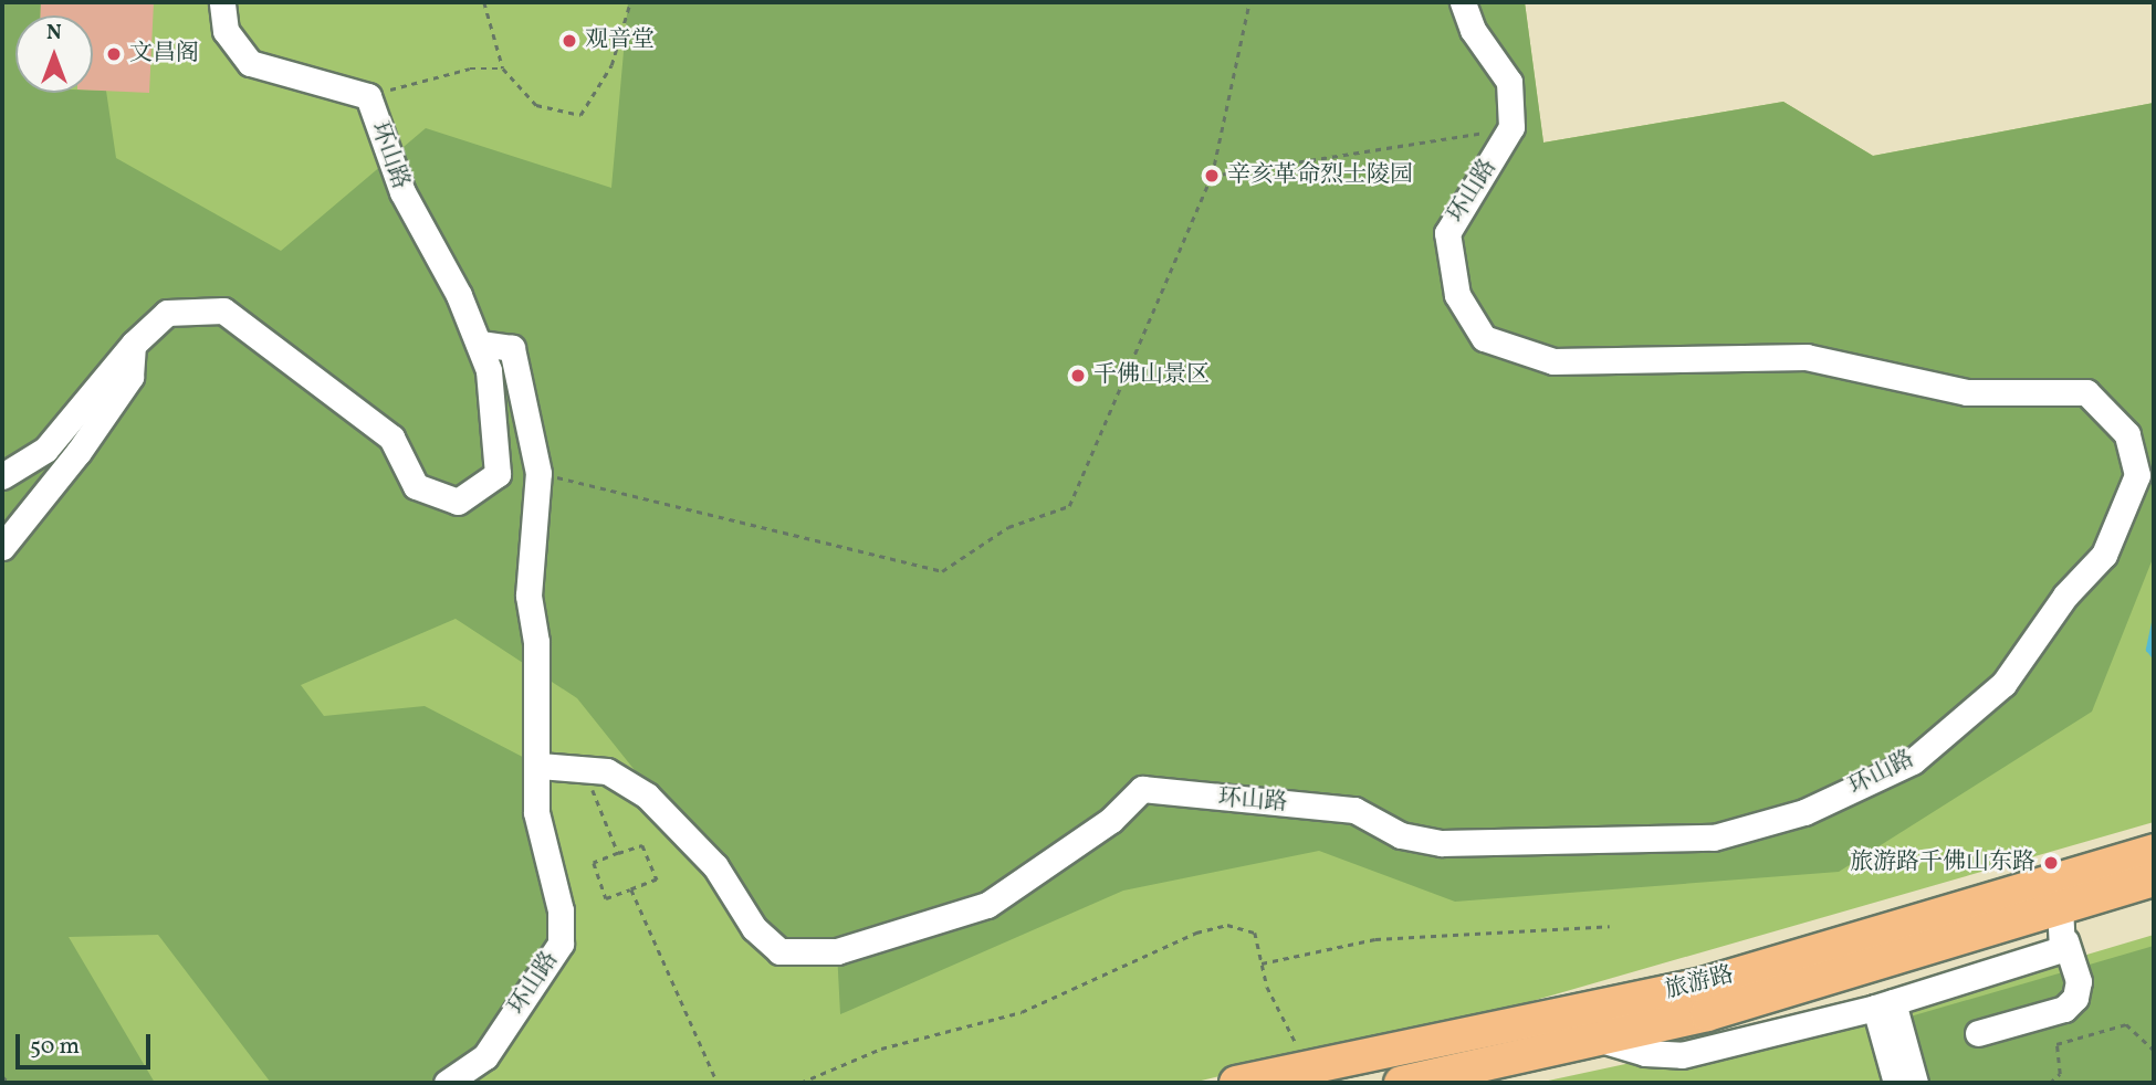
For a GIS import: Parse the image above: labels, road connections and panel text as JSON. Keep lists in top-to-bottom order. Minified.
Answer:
{"streets":{"main road":["旅游路"],"lane":["环山路"]},"places":["观音堂","文昌阁","辛亥革命烈士陵园","千佛山景区","旅游路千佛山东路"],"scale_bar":"50 m","north":"top"}
